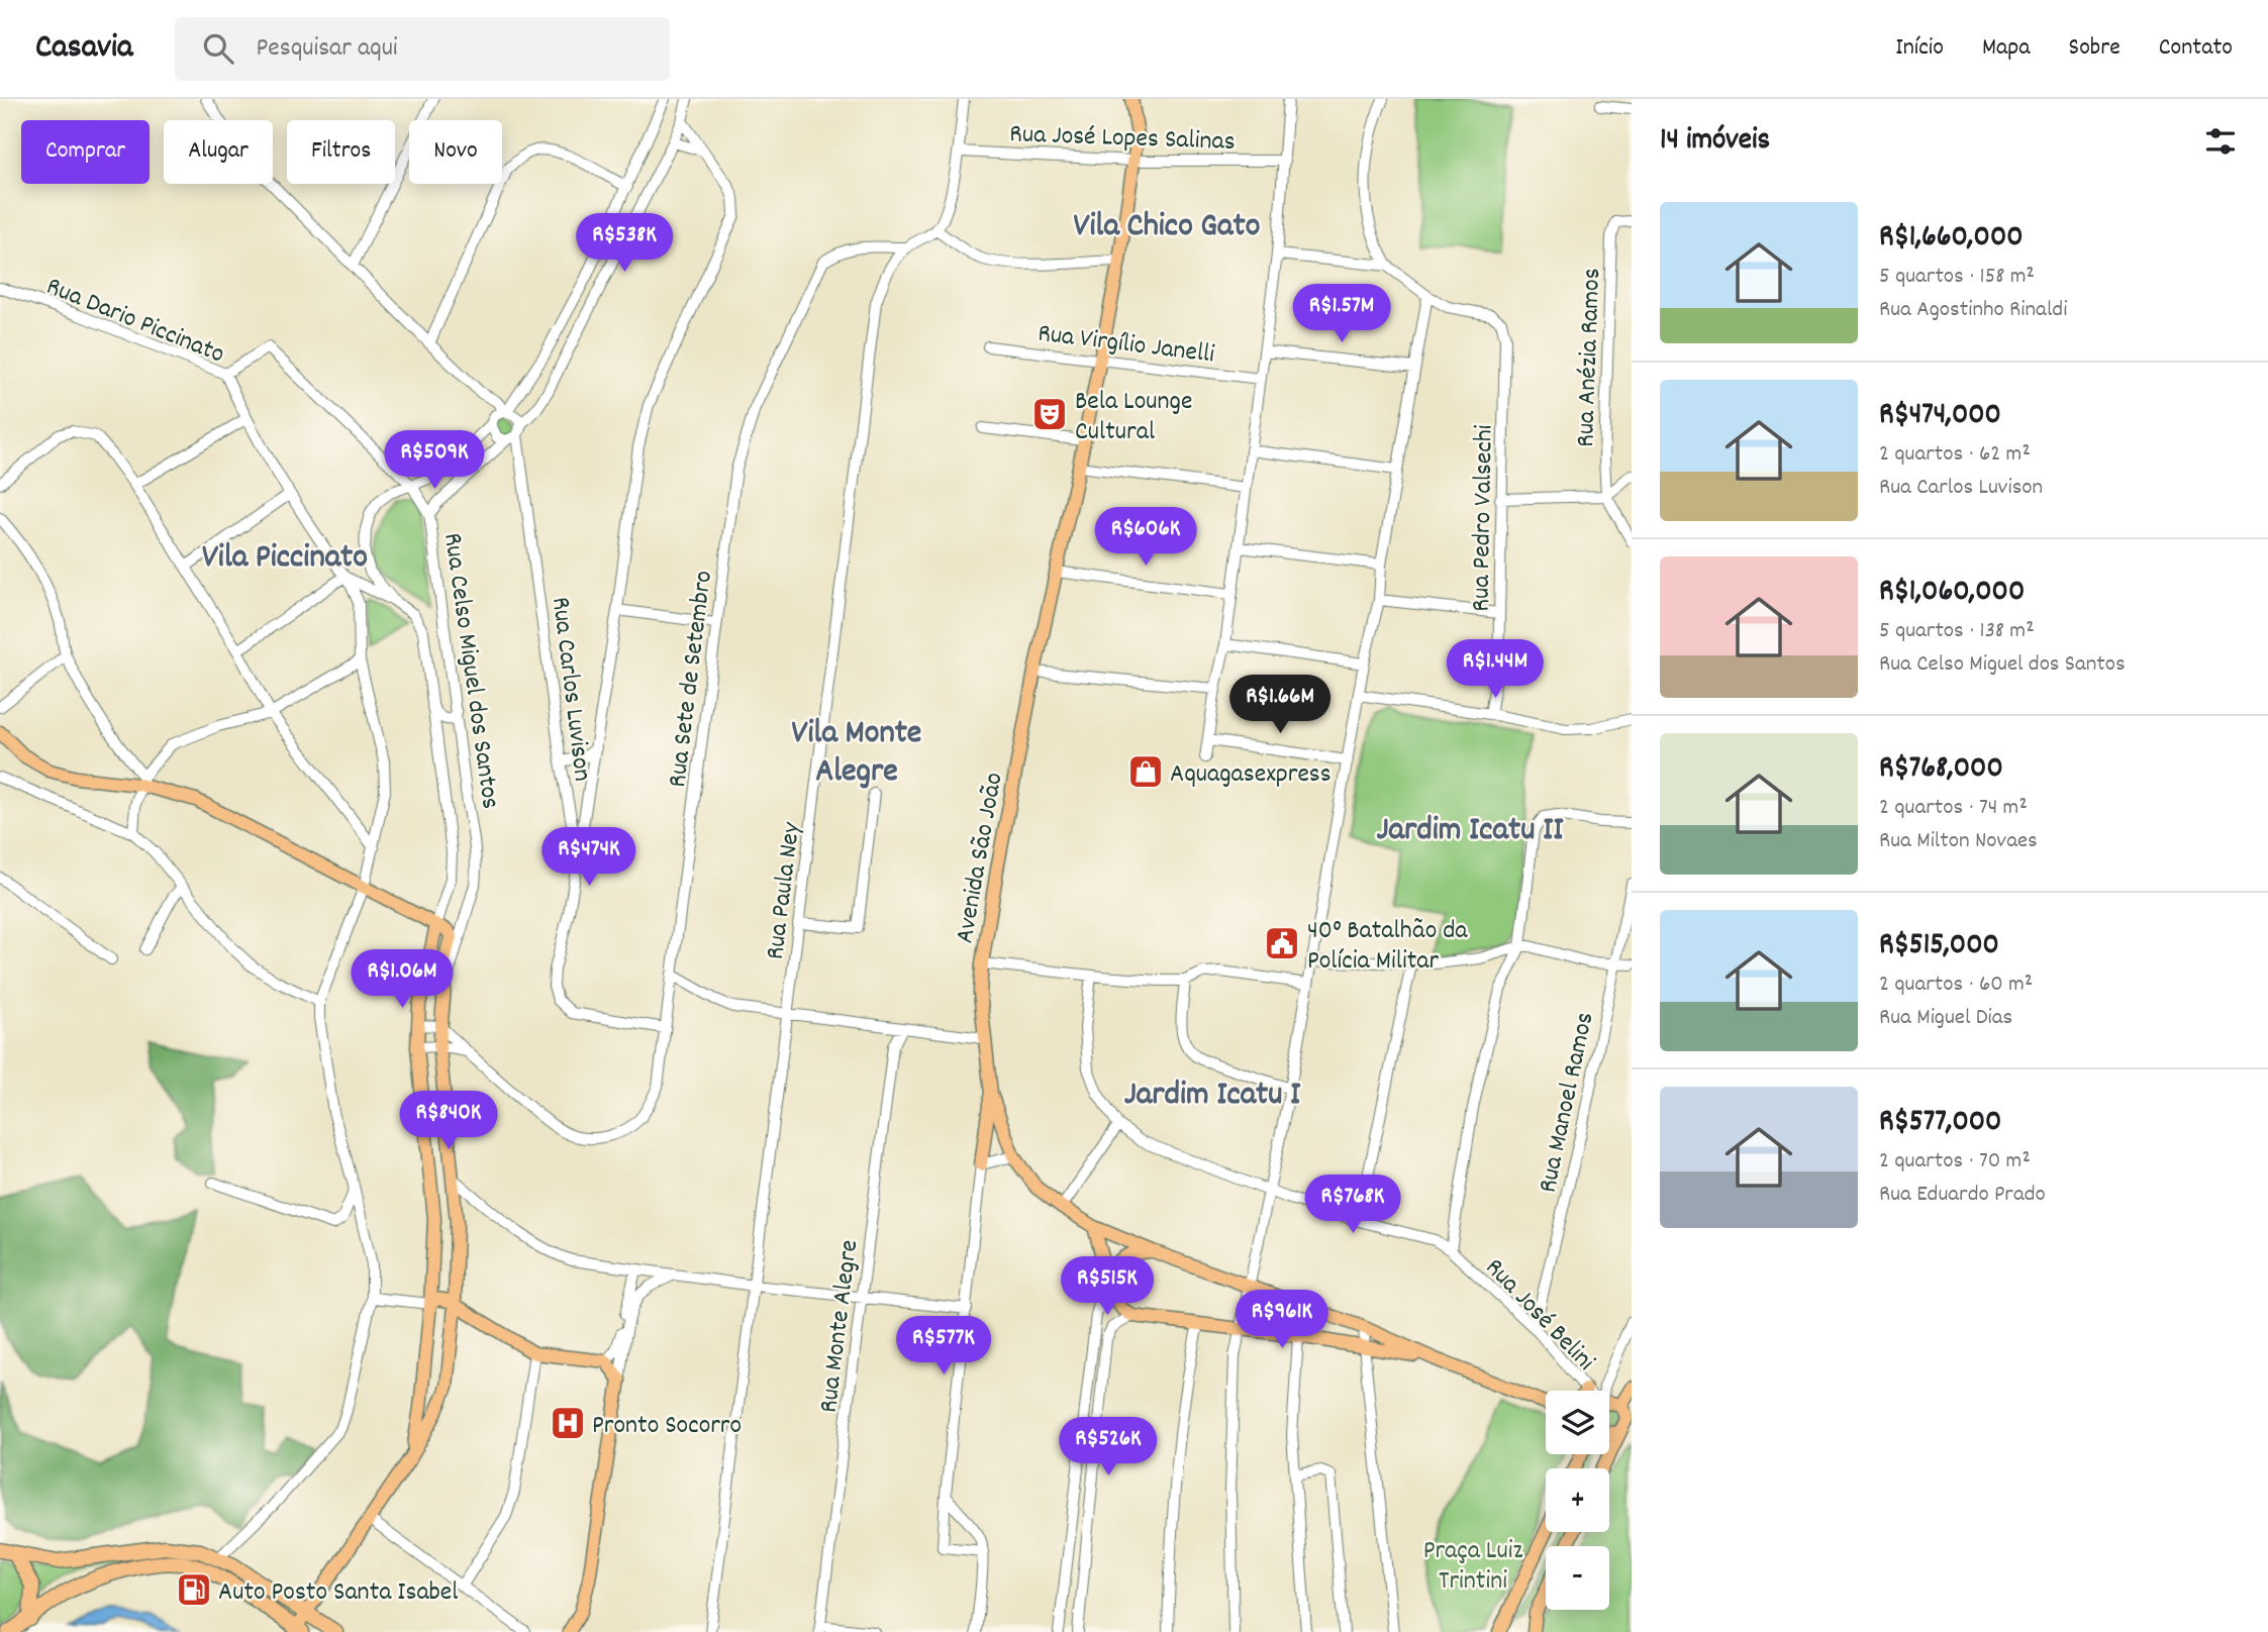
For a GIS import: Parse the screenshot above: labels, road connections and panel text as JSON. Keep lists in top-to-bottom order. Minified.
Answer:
{"streets":{"main road":["Rua Celso Miguel dos Santos","Avenida São João"],"street":["Rua José Lopes Salinas","Rua Dario Piccinato","Rua Virgílio Janelli","Rua Anézia Ramos","Rua Pedro Valsechi","Rua Sete de Setembro","Rua Carlos Luvison","Rua Paula Ney","Rua Manoel Ramos","Rua José Belini","Rua Monte Alegre"]},"crossings":[["Rua José Lopes Salinas","Avenida São João"],["Rua Virgílio Janelli","Avenida São João"],["Rua Celso Miguel dos Santos","Rua Sete de Setembro"],["Rua Celso Miguel dos Santos","Rua Carlos Luvison"],["Rua Sete de Setembro","Rua Carlos Luvison"],["Rua Sete de Setembro","Rua Paula Ney"],["Rua Manoel Ramos","Rua José Belini"]],"districts":["Vila Chico Gato","Vila Piccinato","Vila Monte Alegre","Jardim Icatu II","Jardim Icatu I"],"parks":["Praça Luiz Trintini"],"places":{"theatre":["Bela Lounge Cultural"],"shop":["Aquagasexpress"],"public building":["40° Batalhão da Polícia Militar"],"hospital":["Pronto Socorro"],"fuel station":["Auto Posto Santa Isabel"]},"page":{"header":"Casavia","search":"Pesquisar aqui","nav":["Início","Mapa","Sobre","Contato"],"heading":"14 imóveis","chip":["Comprar","Alugar","Filtros","Novo"],"list":[{"name":"R$1,660,000","note":"5 quartos · 158 m² · Rua Agostinho Rinaldi"},{"name":"R$474,000","note":"2 quartos · 62 m² · Rua Carlos Luvison"},{"name":"R$1,060,000","note":"5 quartos · 138 m² · Rua Celso Miguel dos Santos"},{"name":"R$768,000","note":"2 quartos · 74 m² · Rua Milton Novaes"},{"name":"R$515,000","note":"2 quartos · 60 m² · Rua Miguel Dias"},{"name":"R$577,000","note":"2 quartos · 70 m² · Rua Eduardo Prado"}],"price":["R$538K","R$1.57M","R$509K","R$606K","R$1.44M","R$1.66M","R$474K","R$1.06M","R$840K","R$768K","R$515K","R$961K","R$577K","R$526K"],"map_buttons":["+","−"]}}
